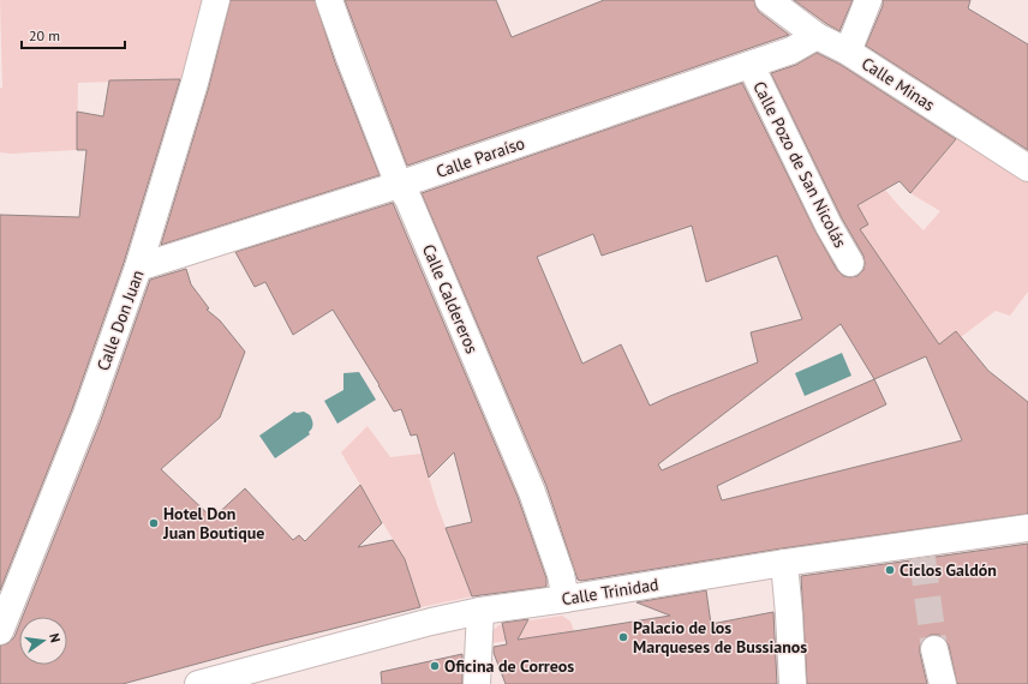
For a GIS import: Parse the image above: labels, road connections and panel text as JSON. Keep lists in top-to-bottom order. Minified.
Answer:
{"streets":{"street":["Calle Minas","Calle Paraíso","Calle Pozo de San Nicolás","Calle Caldereros","Calle Don Juan","Calle Trinidad"]},"crossings":[["Calle Minas","Calle Paraíso"],["Calle Paraíso","Calle Pozo de San Nicolás"],["Calle Paraíso","Calle Caldereros"],["Calle Paraíso","Calle Don Juan"],["Calle Caldereros","Calle Trinidad"]],"places":["Hotel Don Juan Boutique","Ciclos Galdón","Palacio de los Marqueses de Bussianos","Oficina de Correos"],"scale_bar":"20 m","north":"right"}
